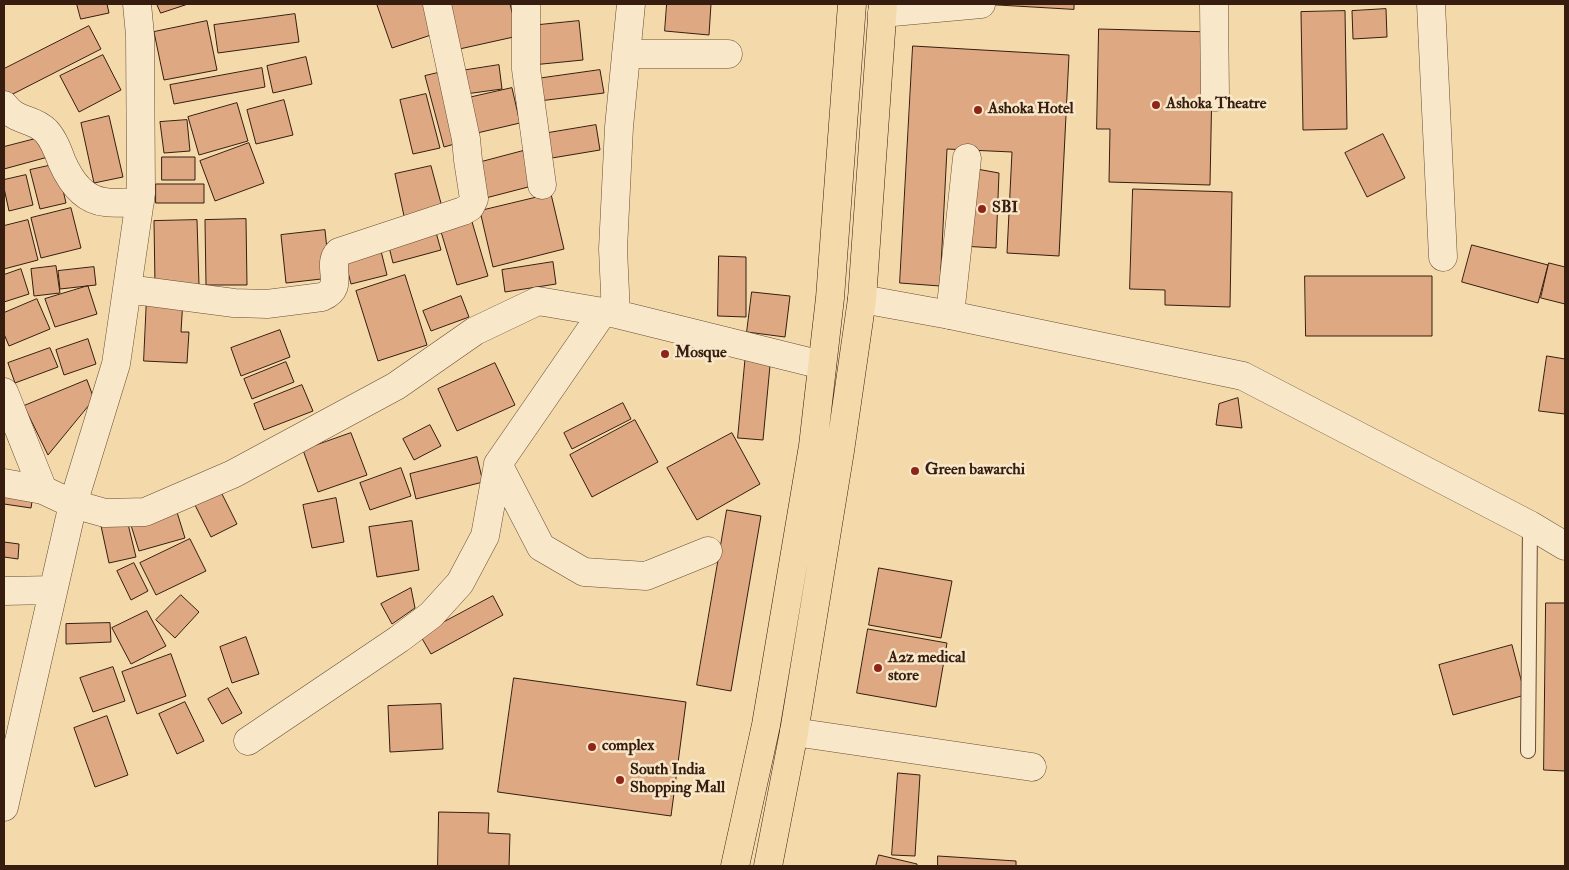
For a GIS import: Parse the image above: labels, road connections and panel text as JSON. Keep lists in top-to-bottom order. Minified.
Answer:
{"places":["Ashoka Theatre","Ashoka Hotel","SBI","Mosque","Green bawarchi","A2z medical store","complex","South India Shopping Mall"]}
